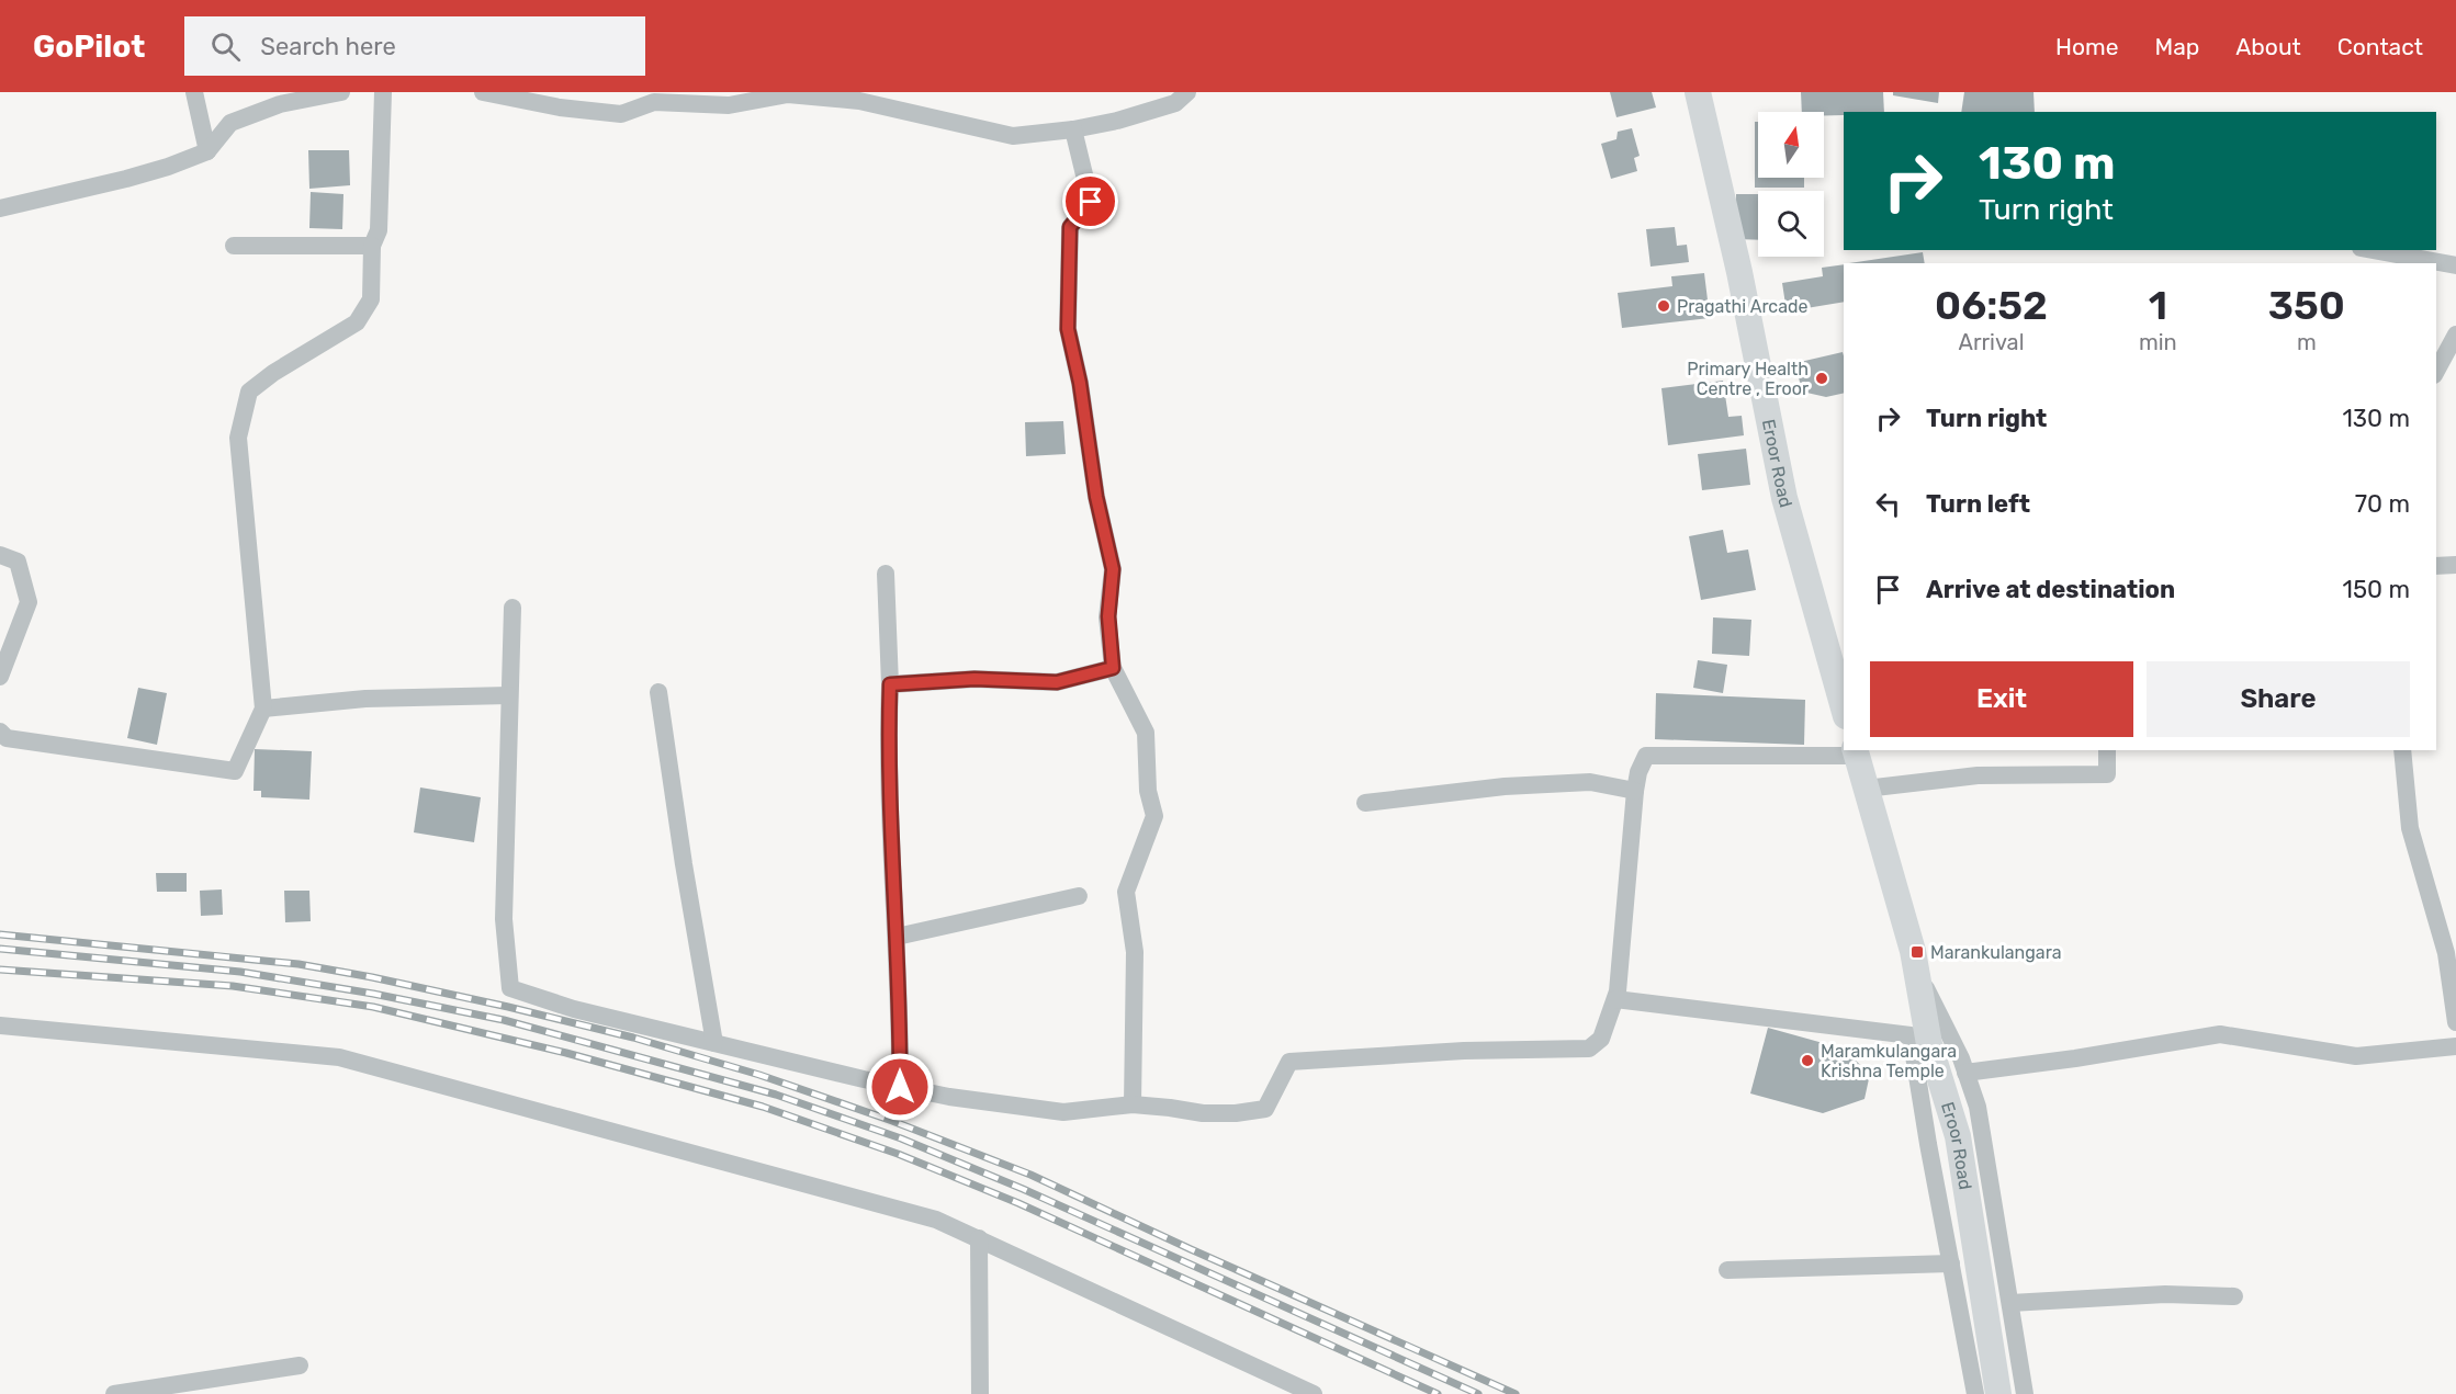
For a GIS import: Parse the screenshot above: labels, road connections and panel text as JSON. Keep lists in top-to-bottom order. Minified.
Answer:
{"streets":{"main road":["Eroor Road"]},"places":{"other":["Pragathi Arcade","Primary Health Centre , Eroor","Maramkulangara Krishna Temple"],"transit":["Marankulangara"]},"north":"top","page":{"header":"GoPilot","search":"Search here","nav":["Home","Map","About","Contact"],"turn":["130 m","Turn right"],"eta":["06:52","Arrival","1","min","350","m"],"list":[{"name":"Turn right","value":"130 m"},{"name":"Turn left","value":"70 m"},{"name":"Arrive at destination","value":"150 m"}],"buttons":["Exit","Share"]}}
